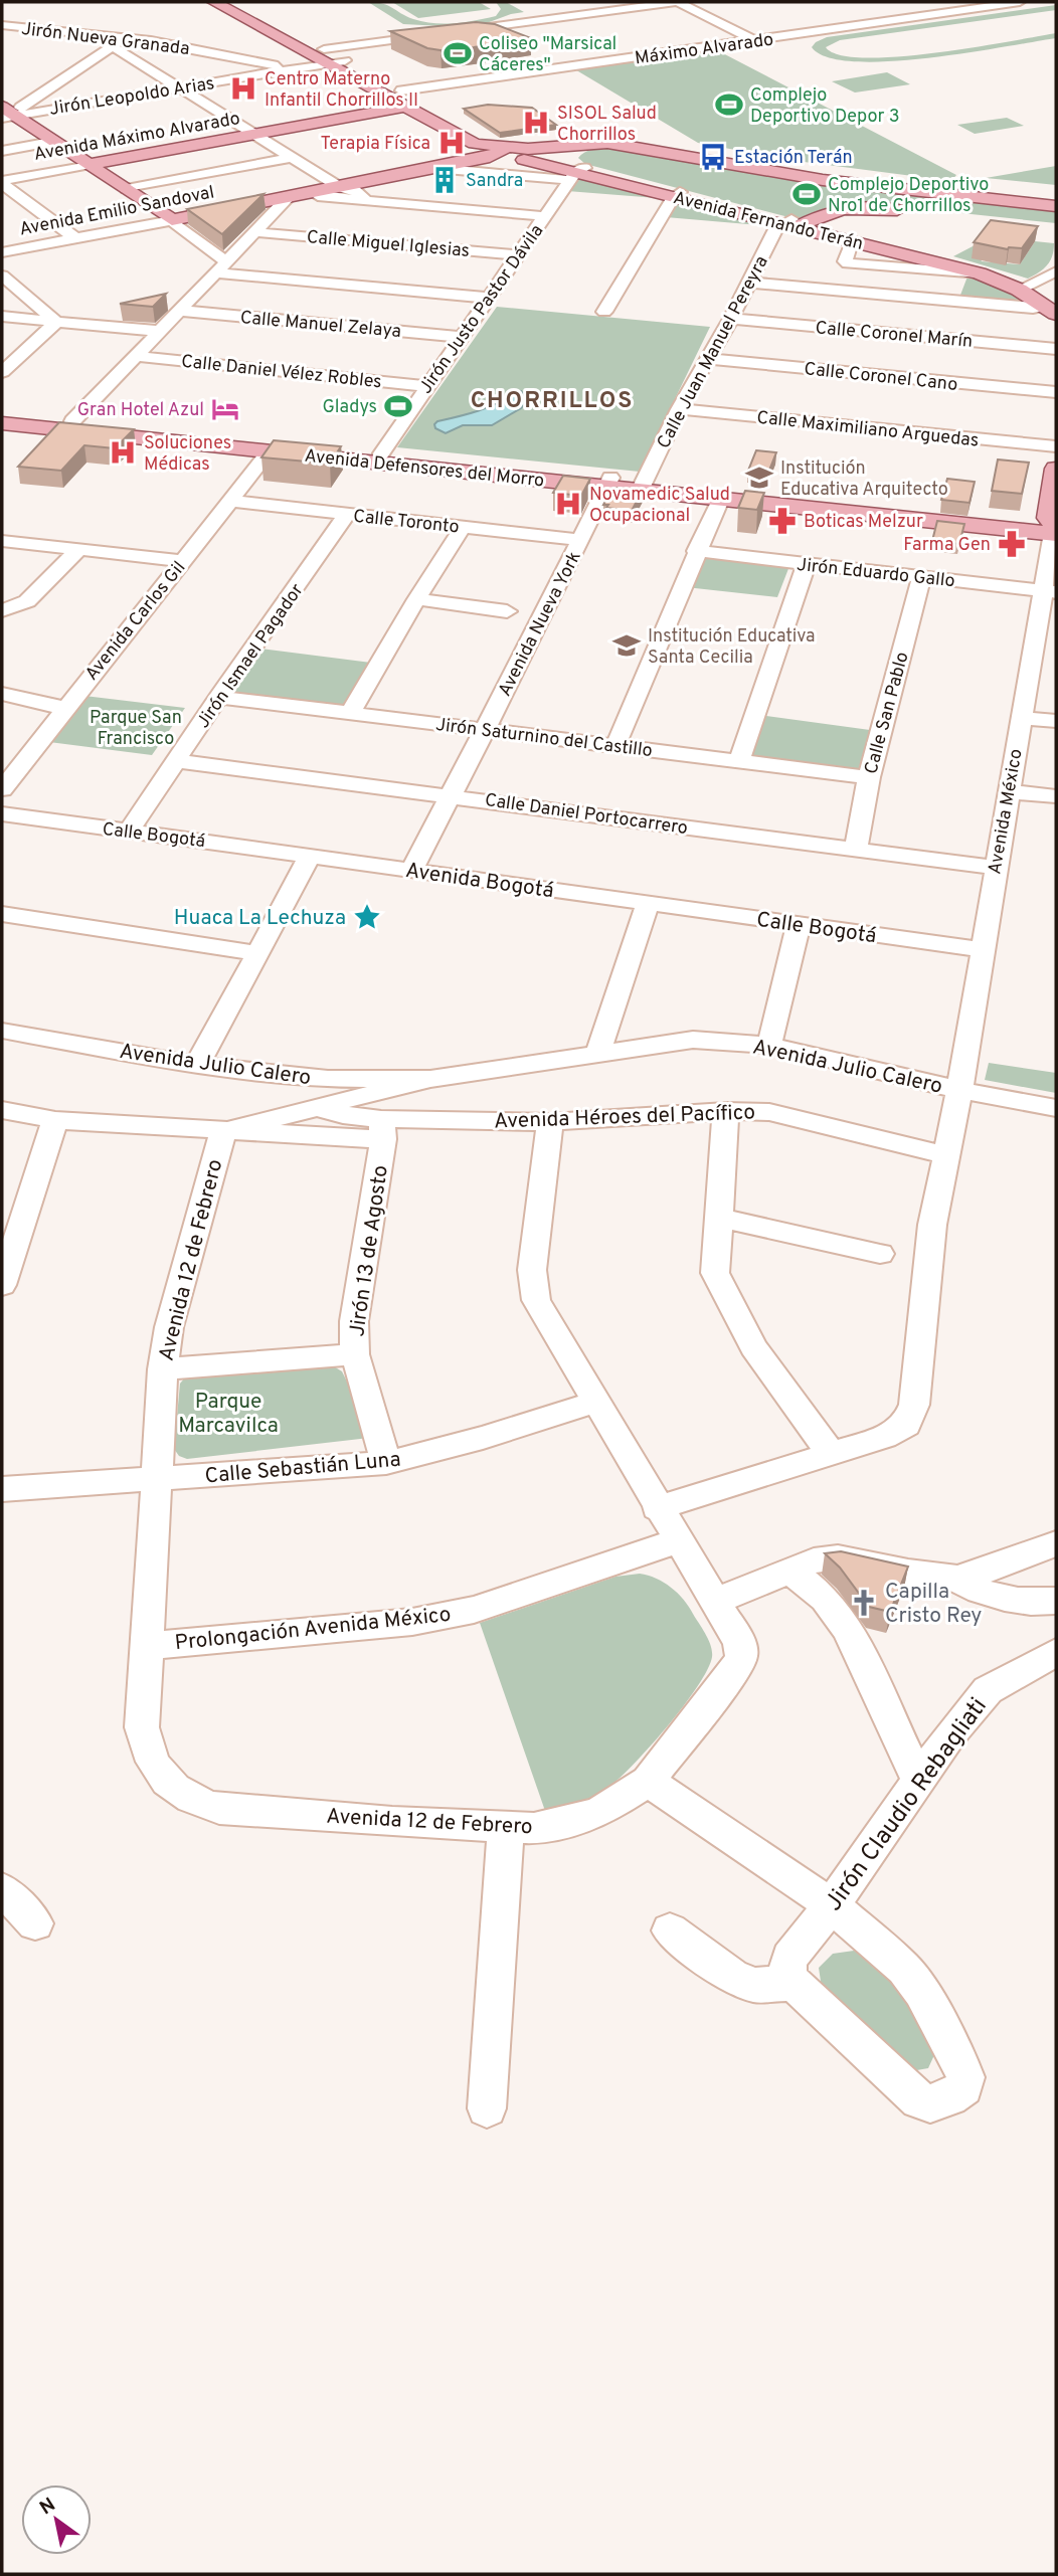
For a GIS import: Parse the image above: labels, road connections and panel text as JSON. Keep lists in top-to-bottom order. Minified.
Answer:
{"streets":{"main road":["Avenida Máximo Alvarado","Avenida Emilio Sandoval","Avenida Fernando Terán","Avenida Defensores del Morro"],"street":["Jirón Nueva Granada","Máximo Alvarado","Jirón Leopoldo Arias","Calle Miguel Iglesias","Jirón Justo Pastor Dávila","Calle Manuel Zelaya","Calle Coronel Marín","Calle Juan Manuel Pereyra","Calle Daniel Vélez Robles","Calle Coronel Cano","Calle Maximiliano Arguedas","Calle Toronto","Jirón Eduardo Gallo","Avenida Carlos Gil","Avenida Nueva York","Jirón Ismael Pagador","Calle San Pablo","Jirón Saturnino del Castillo","Avenida México","Calle Daniel Portocarrero","Calle Bogotá","Avenida Bogotá","Avenida Julio Calero","Avenida Héroes del Pacífico","Jirón 13 de Agosto","Avenida 12 de Febrero","Calle Sebastián Luna","Prolongación Avenida México","Jirón Claudio Rebagliati"]},"crossings":[["Jirón Nueva Granada","Jirón Leopoldo Arias"],["Máximo Alvarado","Avenida Máximo Alvarado"],["Máximo Alvarado","Avenida Fernando Terán"],["Avenida Máximo Alvarado","Avenida Fernando Terán"],["Avenida Emilio Sandoval","Avenida Fernando Terán"],["Avenida Fernando Terán","Jirón Justo Pastor Dávila"],["Avenida Fernando Terán","Calle Juan Manuel Pereyra"],["Calle Miguel Iglesias","Jirón Justo Pastor Dávila"],["Jirón Justo Pastor Dávila","Calle Manuel Zelaya"],["Jirón Justo Pastor Dávila","Calle Daniel Vélez Robles"],["Jirón Justo Pastor Dávila","Avenida Defensores del Morro"],["Calle Coronel Marín","Calle Juan Manuel Pereyra"],["Calle Juan Manuel Pereyra","Calle Coronel Cano"],["Calle Juan Manuel Pereyra","Calle Maximiliano Arguedas"],["Calle Juan Manuel Pereyra","Avenida Defensores del Morro"],["Avenida Defensores del Morro","Avenida Carlos Gil"],["Avenida Defensores del Morro","Avenida Nueva York"],["Avenida Defensores del Morro","Avenida México"],["Calle Toronto","Avenida Carlos Gil"],["Calle Toronto","Avenida Nueva York"],["Calle Toronto","Jirón Ismael Pagador"],["Jirón Eduardo Gallo","Calle San Pablo"],["Jirón Eduardo Gallo","Avenida México"],["Avenida Nueva York","Jirón Saturnino del Castillo"],["Avenida Nueva York","Calle Daniel Portocarrero"],["Avenida Nueva York","Avenida Bogotá"],["Jirón Ismael Pagador","Jirón Saturnino del Castillo"],["Jirón Ismael Pagador","Calle Daniel Portocarrero"],["Jirón Ismael Pagador","Calle Bogotá"],["Calle San Pablo","Jirón Saturnino del Castillo"],["Calle San Pablo","Calle Daniel Portocarrero"],["Avenida México","Calle Daniel Portocarrero"],["Avenida México","Calle Bogotá"],["Avenida México","Avenida Julio Calero"],["Calle Bogotá","Avenida Bogotá"],["Avenida Julio Calero","Avenida Héroes del Pacífico"],["Avenida Julio Calero","Avenida 12 de Febrero"],["Avenida Héroes del Pacífico","Jirón 13 de Agosto"],["Avenida Héroes del Pacífico","Avenida 12 de Febrero"],["Jirón 13 de Agosto","Calle Sebastián Luna"],["Avenida 12 de Febrero","Calle Sebastián Luna"],["Avenida 12 de Febrero","Prolongación Avenida México"]],"districts":["CHORRILLOS"],"parks":["Parque San Francisco","Parque Marcavilca"],"places":{"sports":["Coliseo \"Marsical Cáceres\"","Complejo Deportivo Depor 3","Complejo Deportivo Nro1 de Chorrillos","Gladys"],"hospital":["Centro Materno Infantil Chorrillos II","SISOL Salud Chorrillos","Terapia Física","Soluciones Médicas","Novamedic Salud Ocupacional"],"bus stop":["Estación Terán"],"building":["Sandra"],"hotel":["Gran Hotel Azul"],"school or university":["Institución Educativa Arquitecto","Institución Educativa Santa Cecilia"],"pharmacy":["Boticas Melzur","Farma Gen"],"place":["Huaca La Lechuza"],"church":["Capilla Cristo Rey"]},"north":"top left"}
